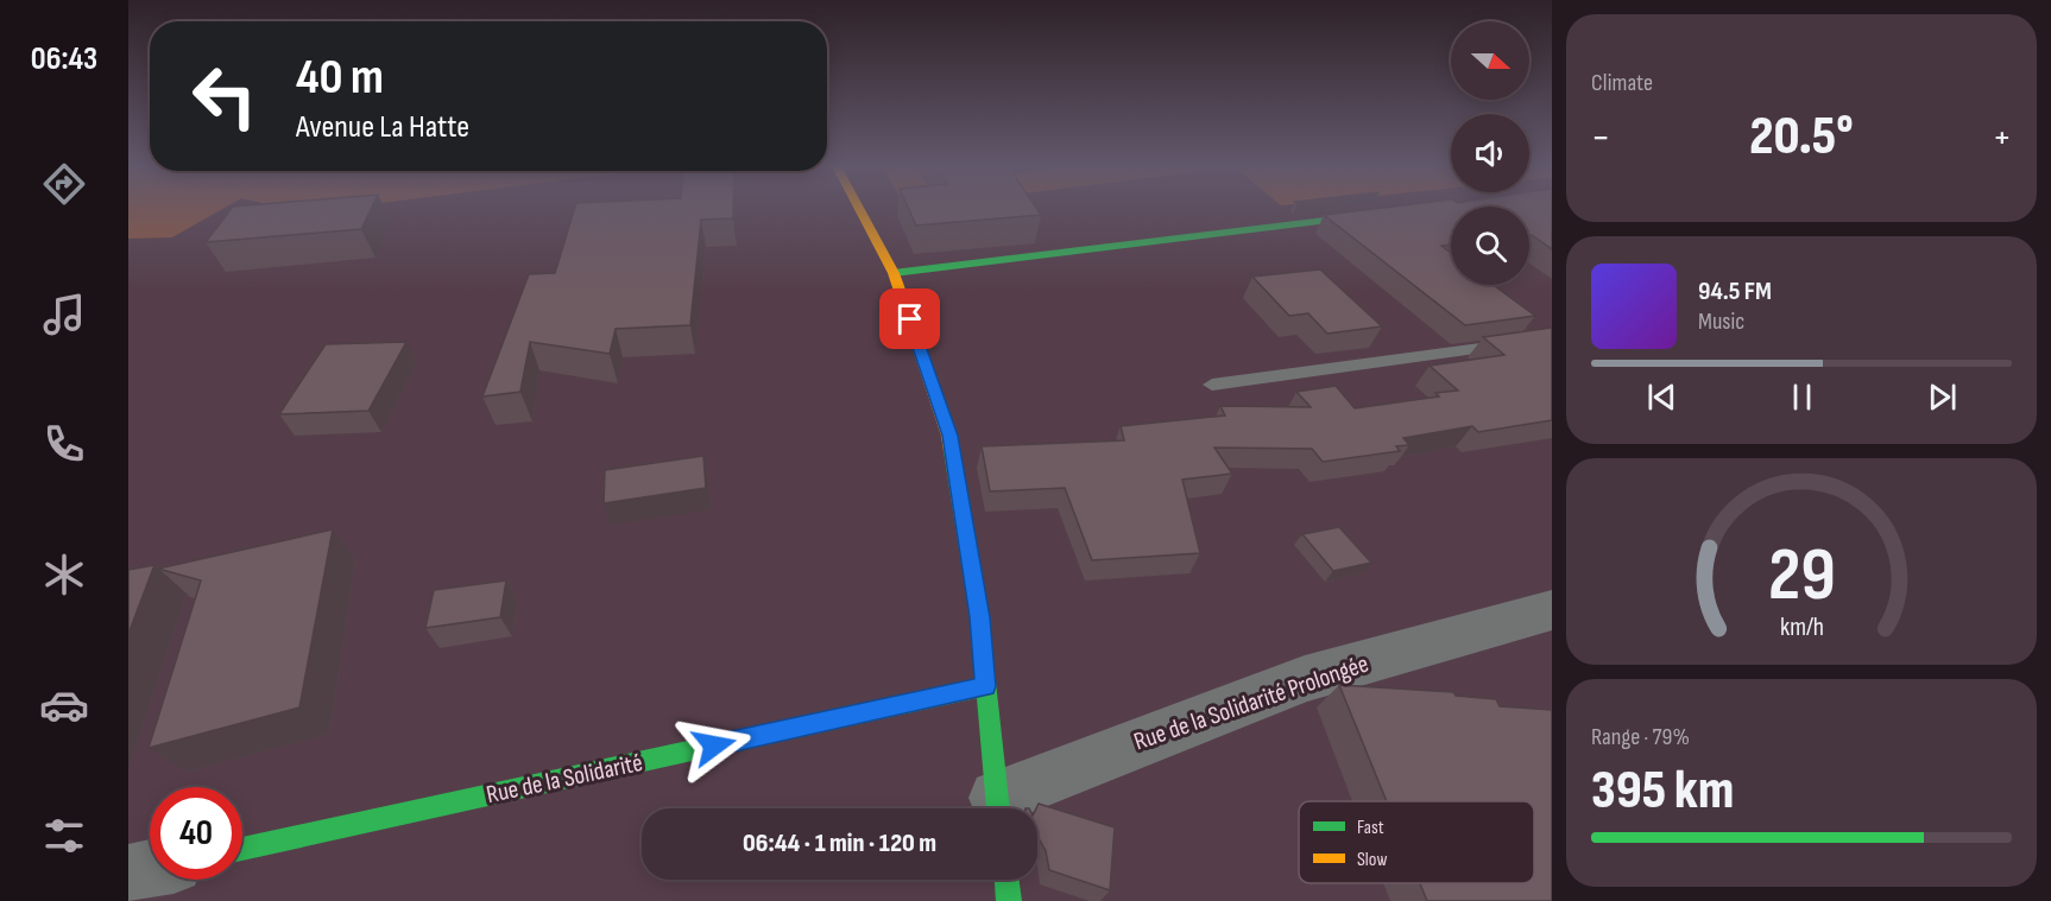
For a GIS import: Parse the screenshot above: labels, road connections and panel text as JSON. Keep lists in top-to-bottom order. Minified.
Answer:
{"streets":{"street":["Rue de la Solidarité Prolongée","Rue de la Solidarité"]},"legend":["Fast","Slow"],"north":"right","page":{"tabs":"06:43","tile":["Climate",["Range · 79%","395 km"]],"turn":["40 m","Avenue La Hatte"],"heat":["−","20.5°","+"],"song":["94.5 FM","Music"],"limit":"40","trip":"06:44 · 1 min · 120 m","gauge":["29","km/h"]}}
